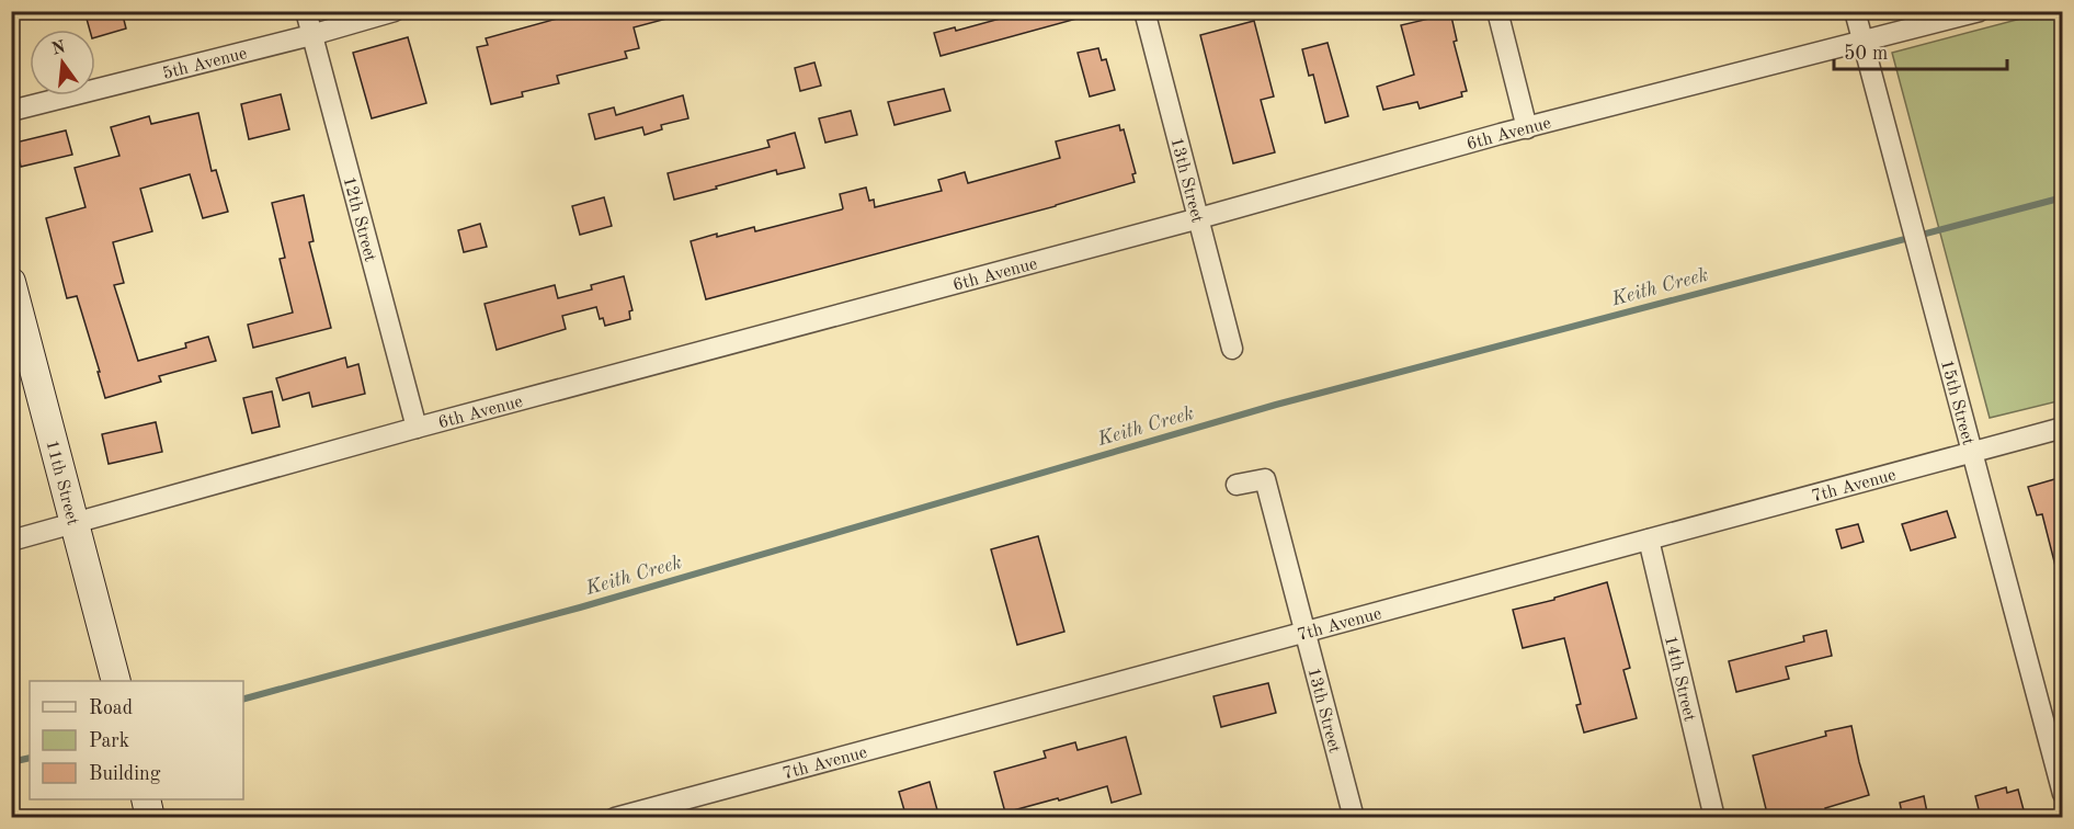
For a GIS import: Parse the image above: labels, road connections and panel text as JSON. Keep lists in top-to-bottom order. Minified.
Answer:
{"streets":{"main road":["11th Street"],"street":["5th Avenue","6th Avenue","13th Street","12th Street","15th Street","7th Avenue","14th Street"]},"crossings":[["5th Avenue","12th Street"],["6th Avenue","13th Street"],["6th Avenue","12th Street"],["6th Avenue","15th Street"],["6th Avenue","11th Street"],["13th Street","7th Avenue"],["15th Street","7th Avenue"],["7th Avenue","14th Street"]],"water":["Keith Creek"],"legend":["Road","Park","Building"],"scale_bar":"50 m","north":"top"}
